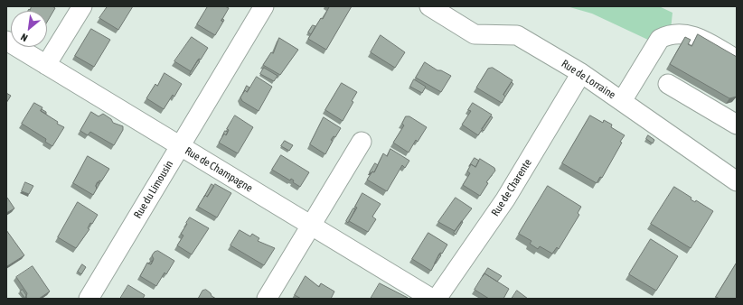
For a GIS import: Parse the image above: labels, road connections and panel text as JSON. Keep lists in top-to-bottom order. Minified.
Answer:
{"streets":{"street":["Rue de Lorraine","Rue de Champagne","Rue de Charente","Rue du Limousin"]},"crossings":[["Rue de Lorraine","Rue de Charente"],["Rue de Champagne","Rue du Limousin"]],"north":"bottom left"}
